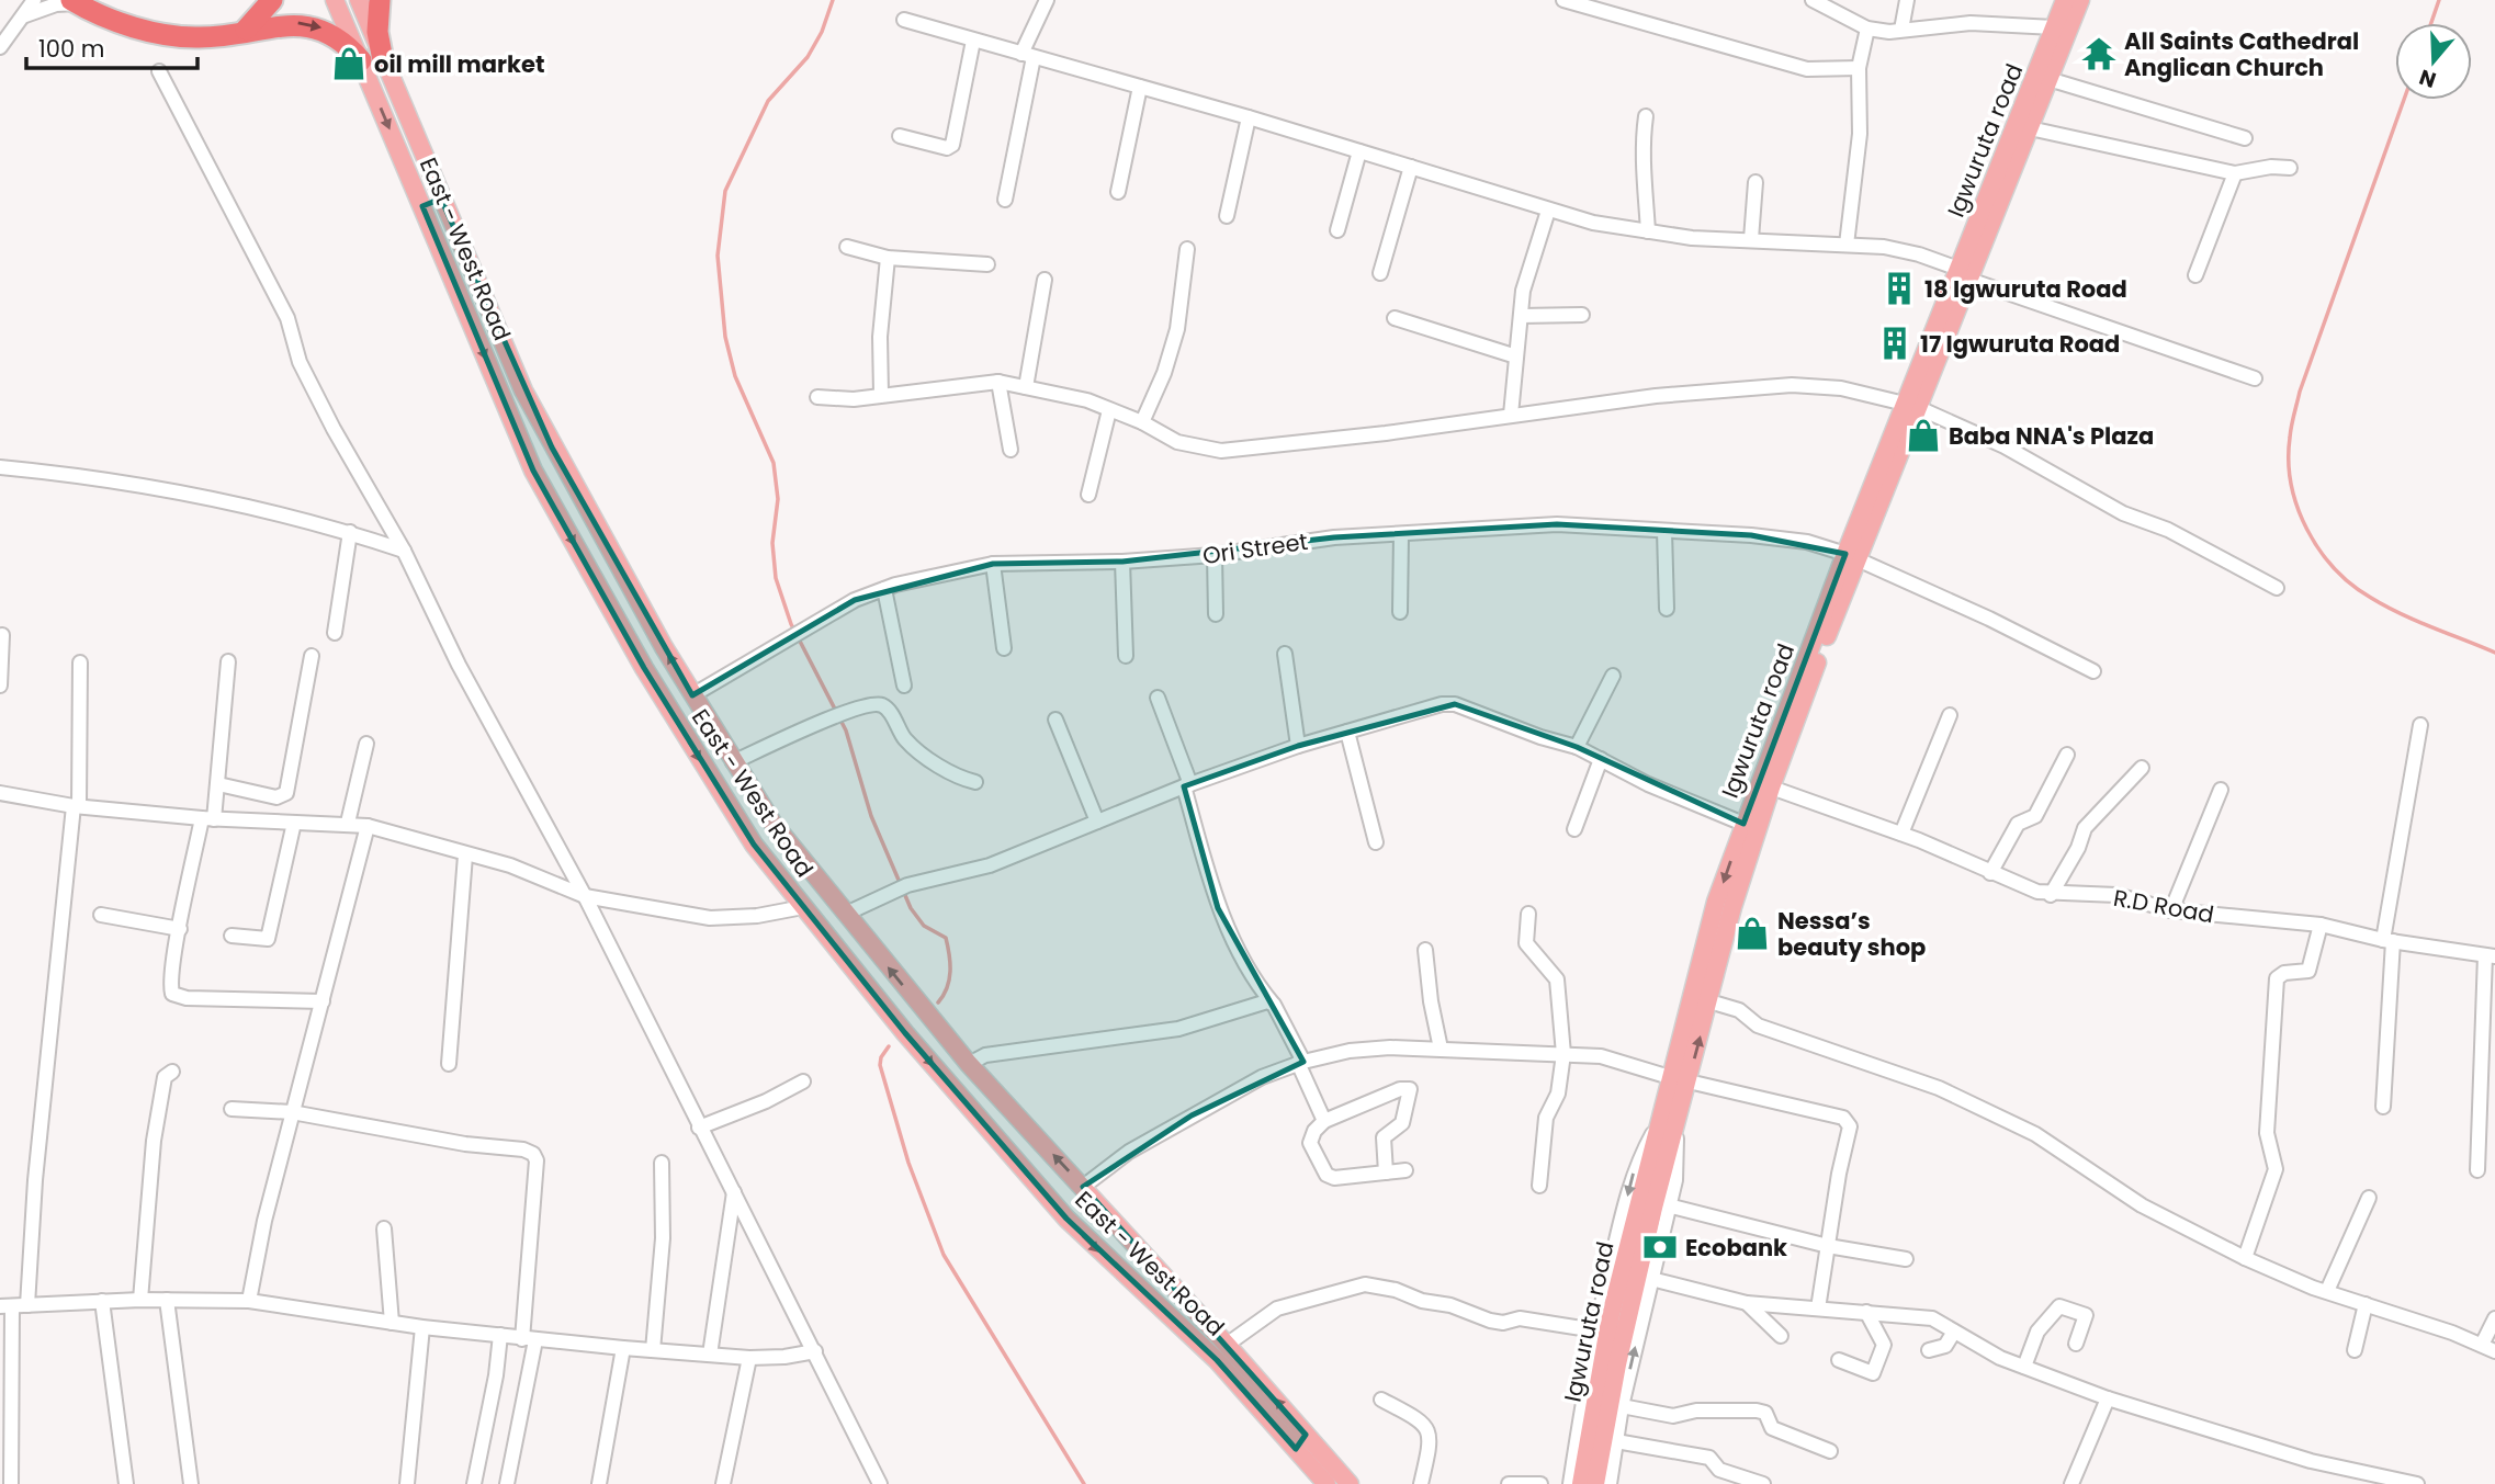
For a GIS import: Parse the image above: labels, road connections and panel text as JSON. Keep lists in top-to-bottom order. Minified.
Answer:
{"streets":{"main road":["Igwuruta road","East - West Road"],"street":["Ori Street","R.D Road"]},"crossings":[["Igwuruta road","Ori Street"],["Igwuruta road","R.D Road"],["East - West Road","Ori Street"]],"places":{"temple":["All Saints Cathedral Anglican Church"],"shop":["oil mill market","Baba NNA's Plaza","Nessa’s beauty shop"],"building":["18 Igwuruta Road","17 Igwuruta Road"],"bank":["Ecobank"]},"scale_bar":"100 m","north":"bottom"}
